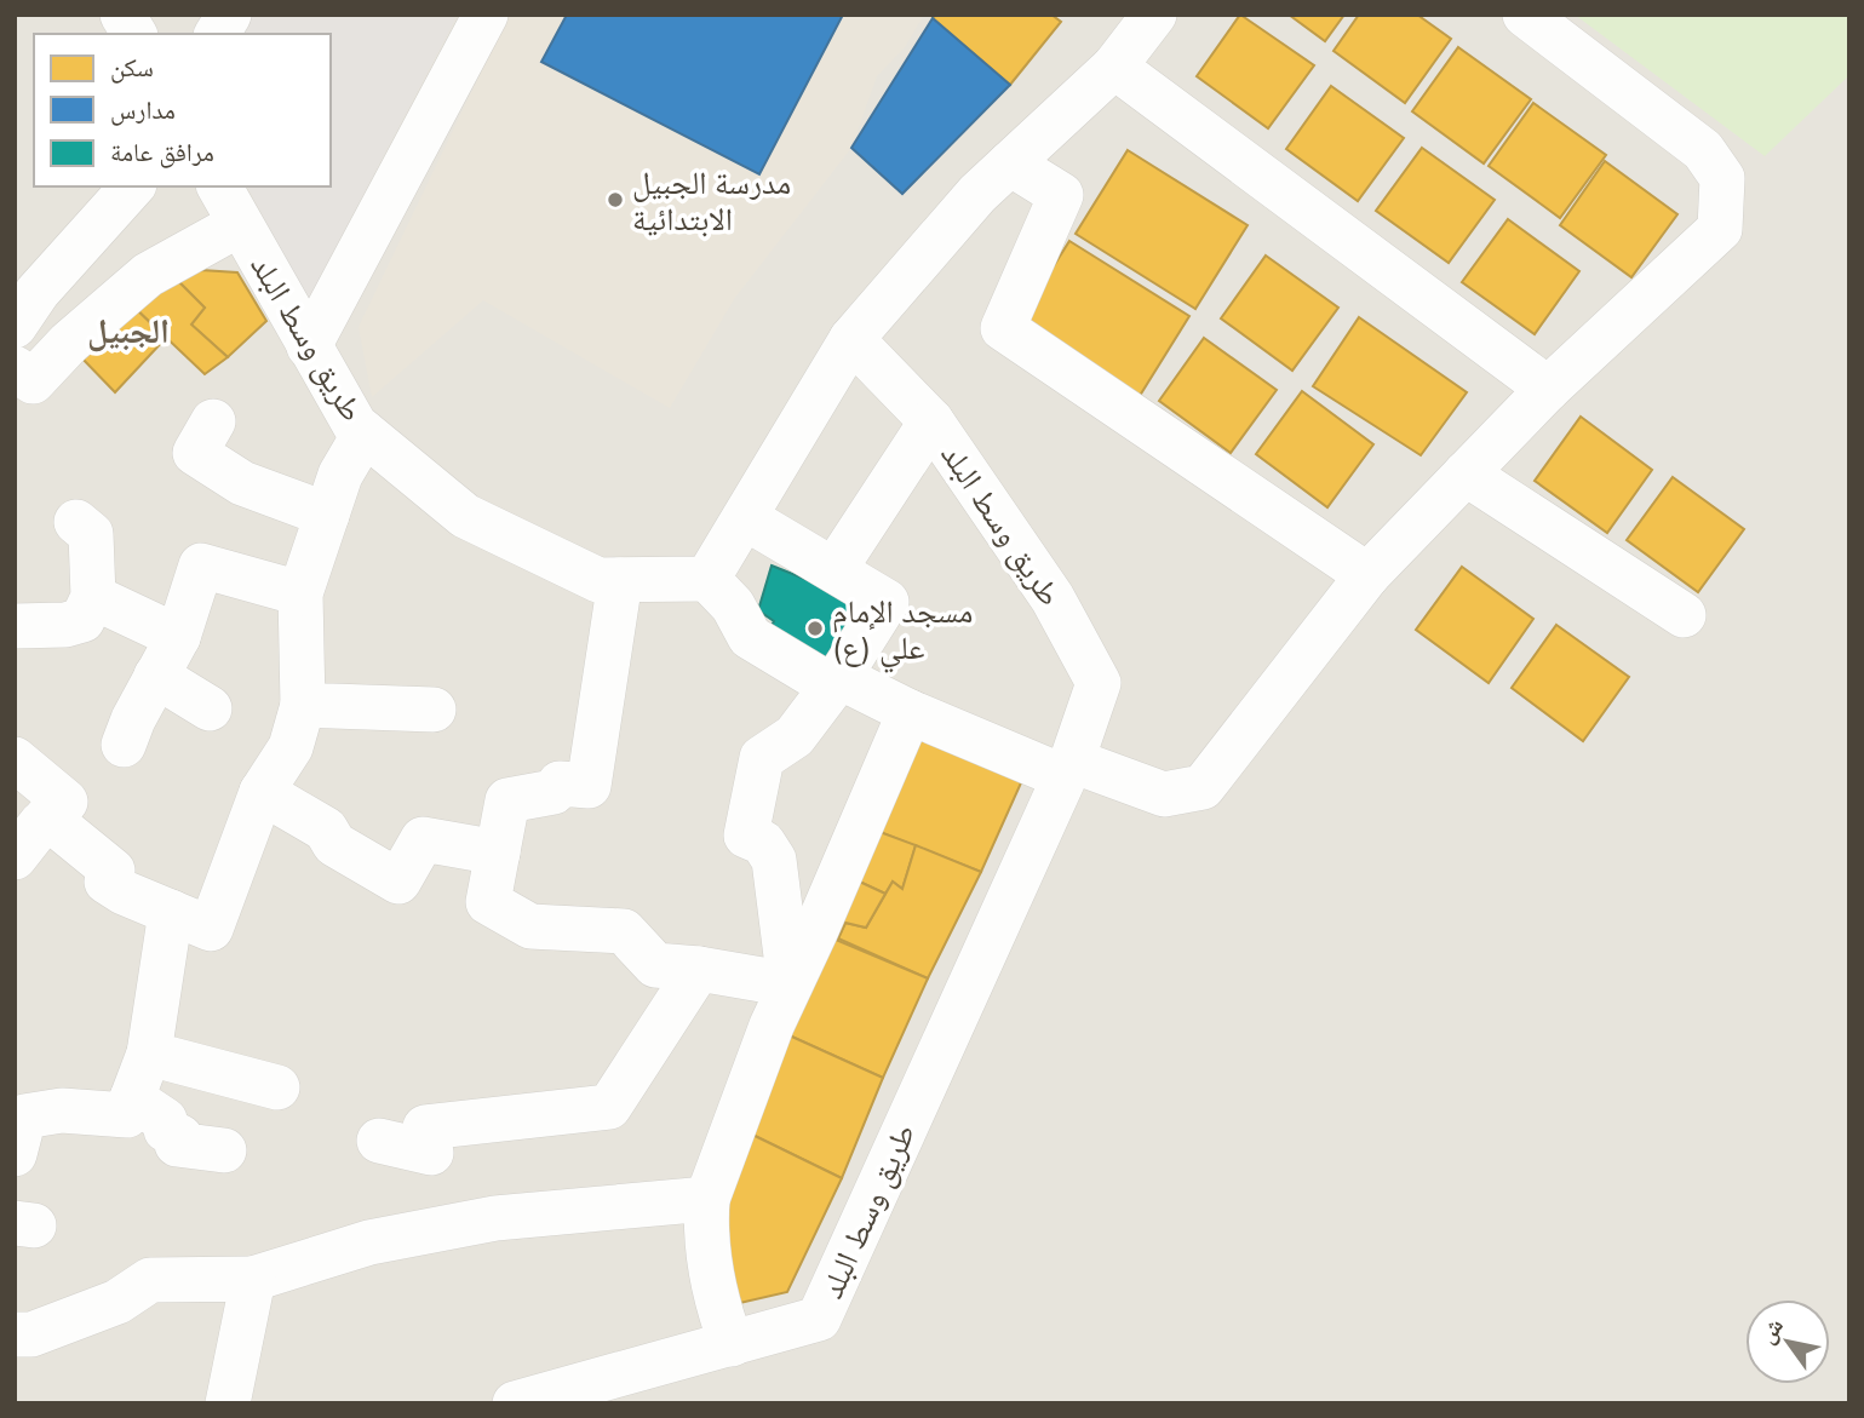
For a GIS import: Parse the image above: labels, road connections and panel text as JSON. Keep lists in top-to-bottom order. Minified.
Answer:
{"streets":{"street":["طريق وسط البلد"]},"districts":["الجبيل"],"places":["مدرسة الجبيل الابتدائية","مسجد الإمام علي (ع)"],"legend":["سكن","مدارس","مرافق عامة"],"north":"top left"}
